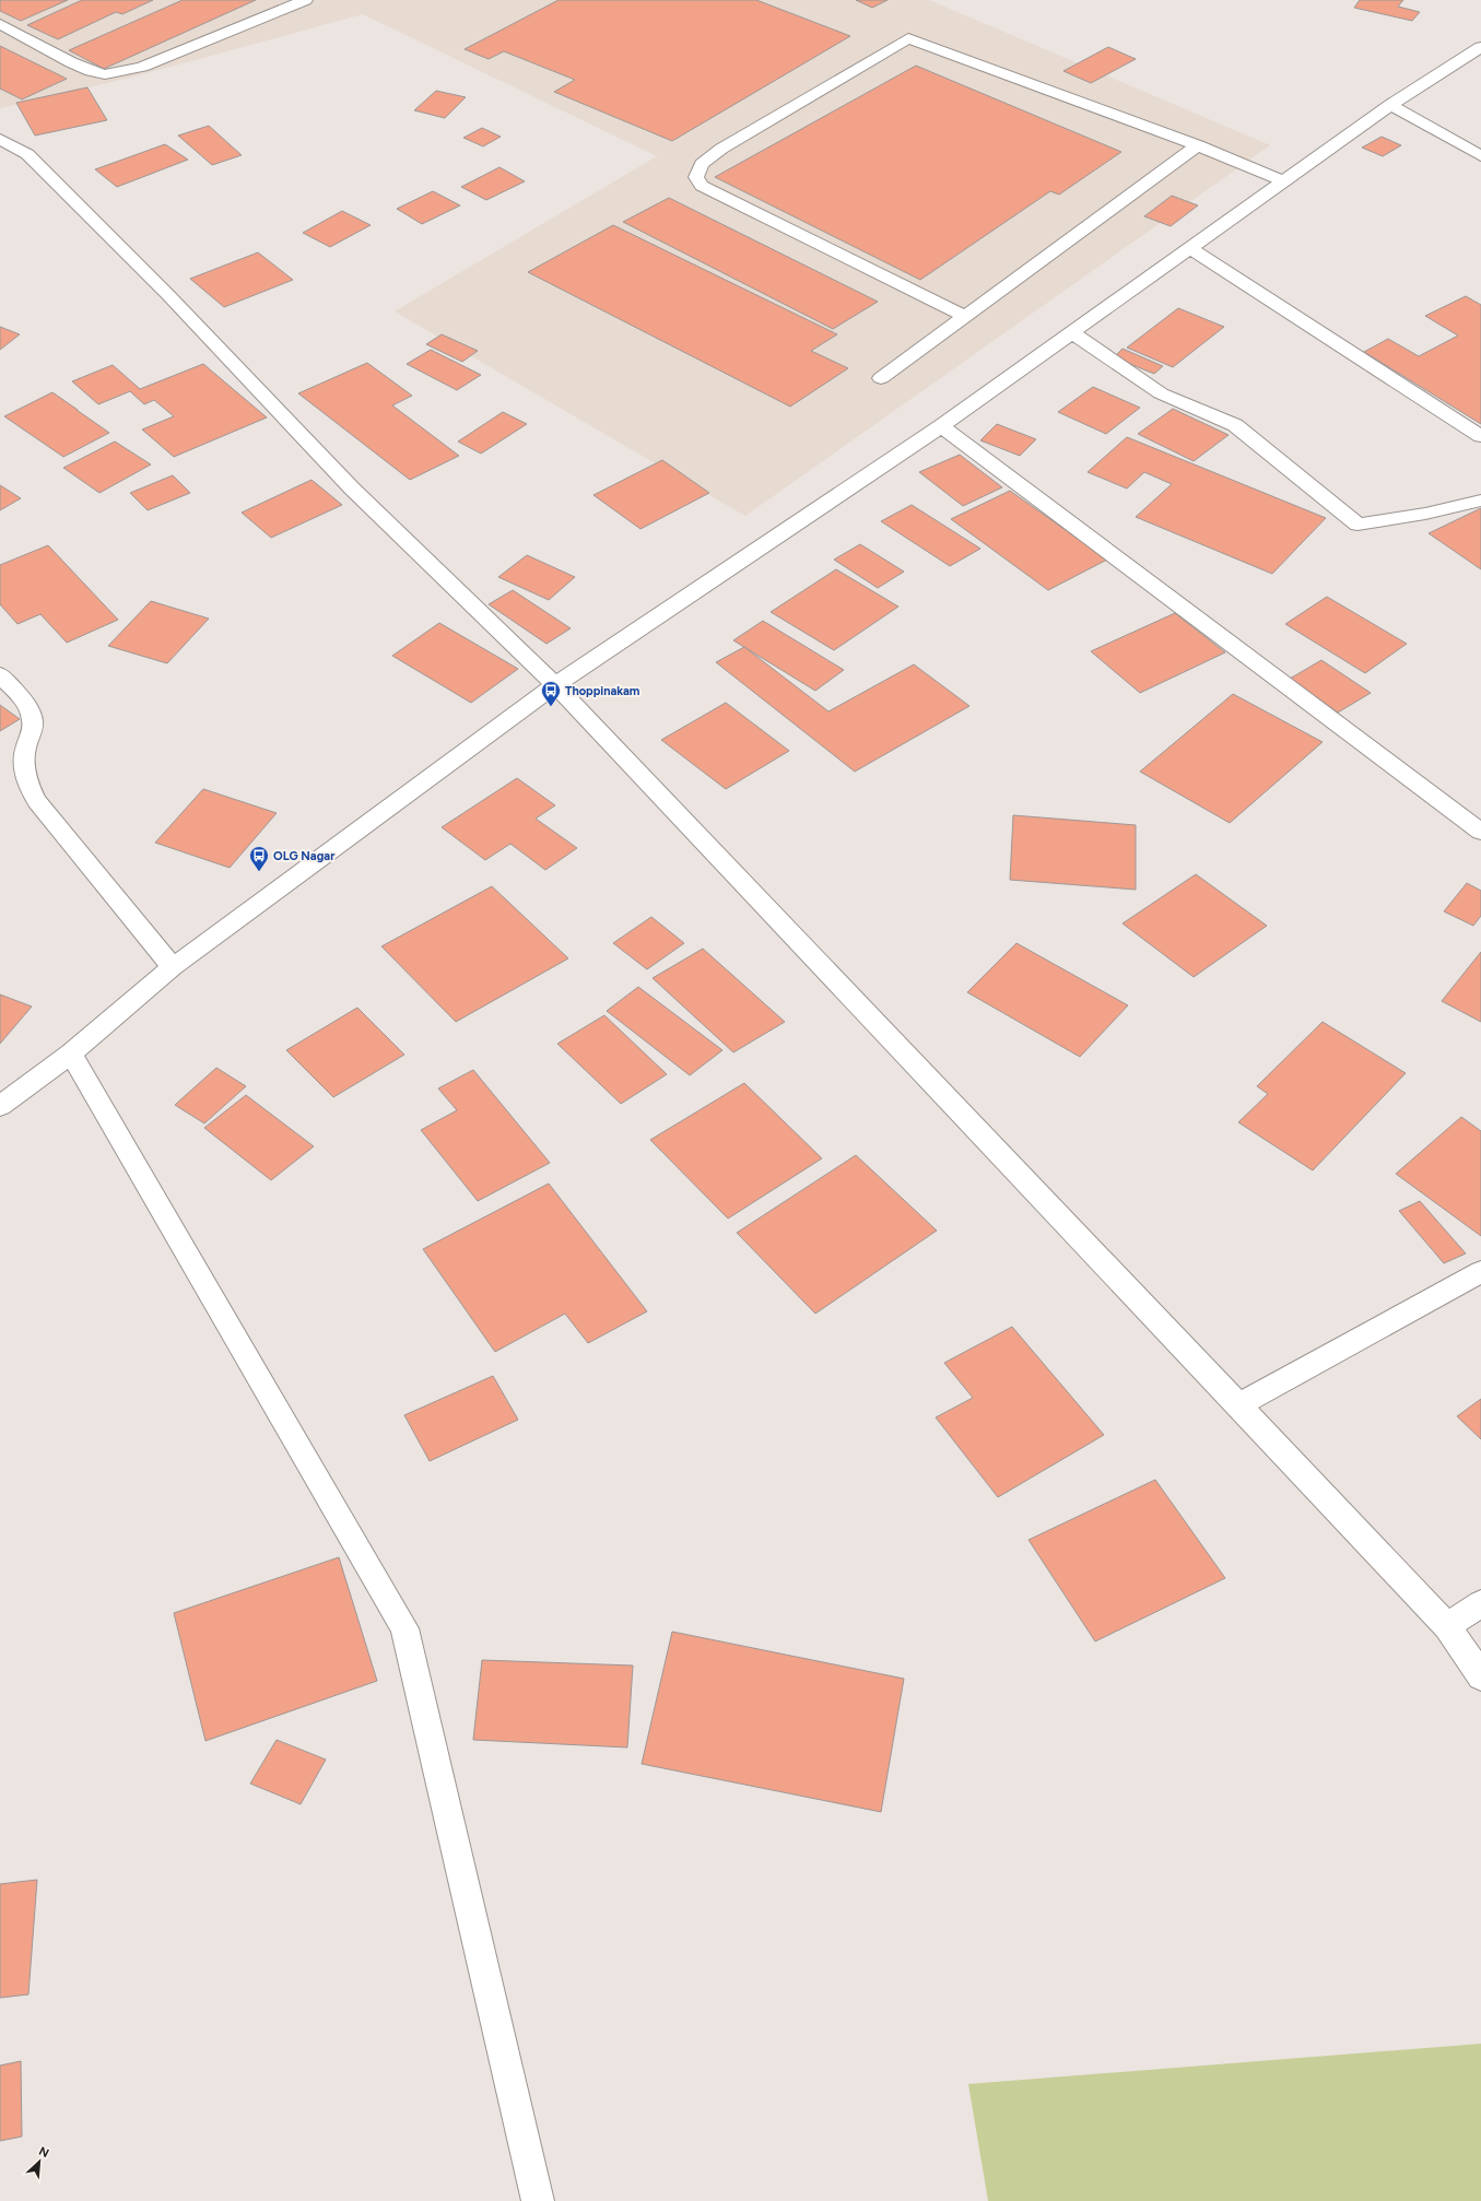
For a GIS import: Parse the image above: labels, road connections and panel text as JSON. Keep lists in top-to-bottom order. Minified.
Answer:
{"places":{"bus stop":["Thoppinakam","OLG Nagar"]},"north":"top right"}
